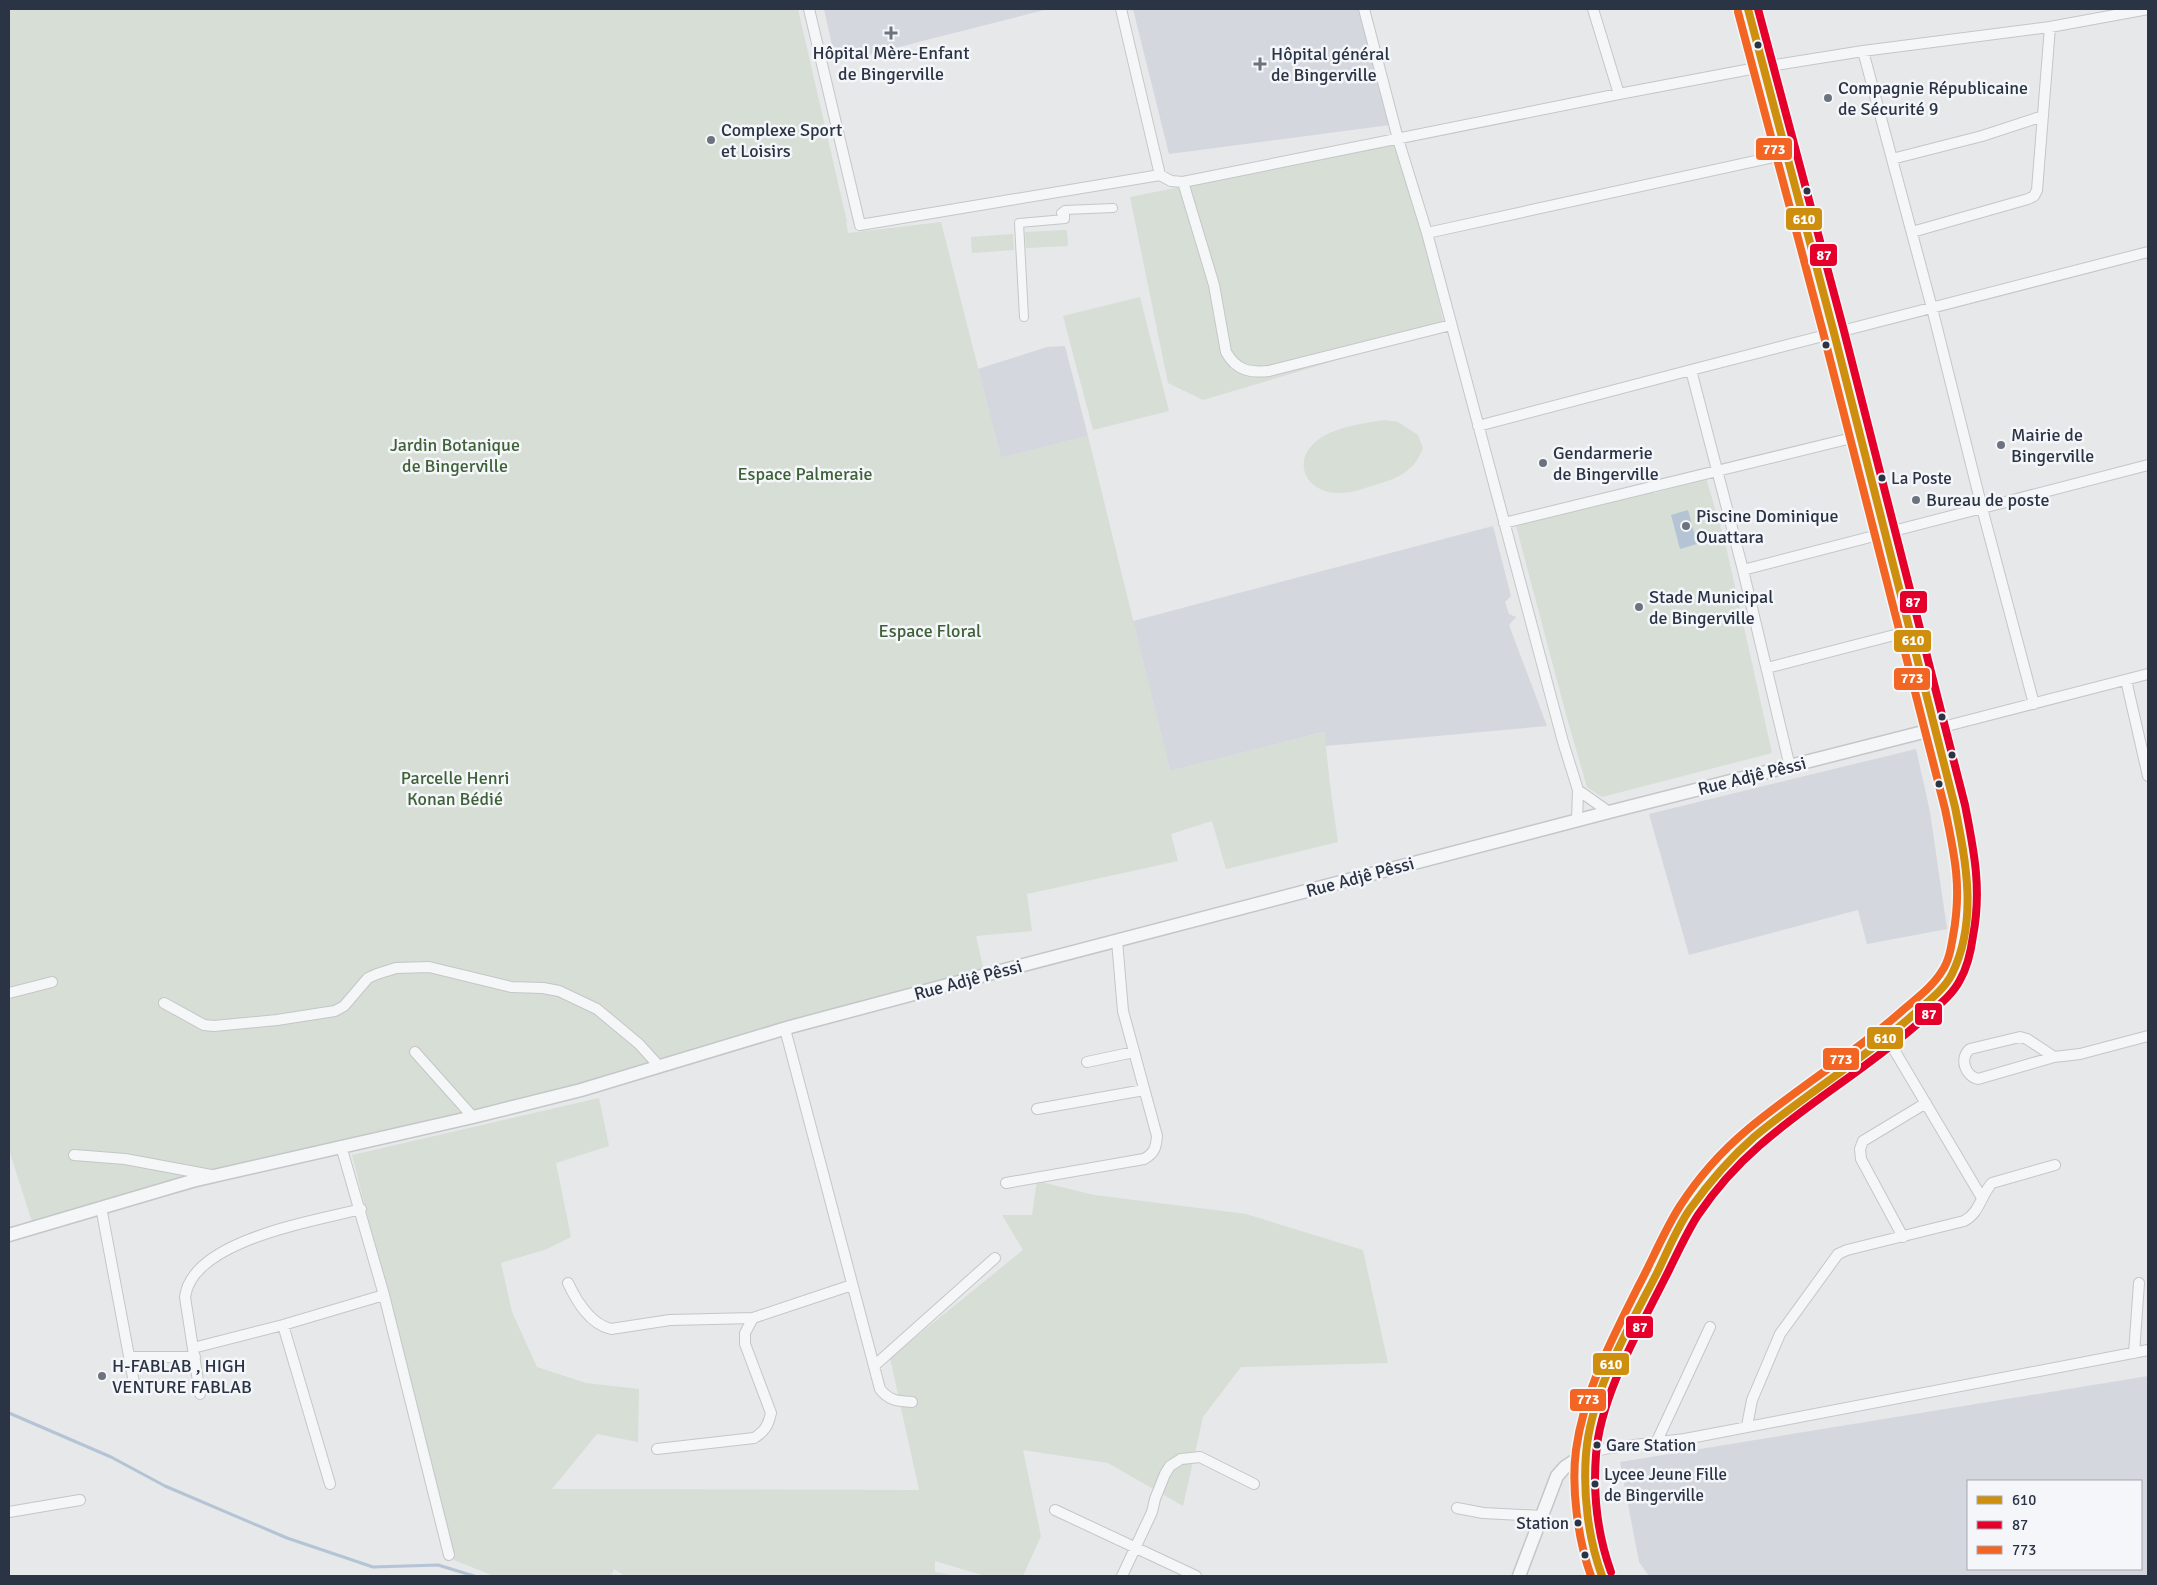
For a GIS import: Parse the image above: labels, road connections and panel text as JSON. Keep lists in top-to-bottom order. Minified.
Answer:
{"streets":{"street":["Rue Adjê Pêssi"]},"parks":["Jardin Botanique de Bingerville","Espace Palmeraie","Espace Floral","Parcelle Henri Konan Bédié"],"places":{"health":["Hôpital Mère-Enfant de Bingerville","Hôpital général de Bingerville"],"other":["Compagnie Républicaine de Sécurité 9","Complexe Sport et Loisirs","Mairie de Bingerville","Gendarmerie de Bingerville","La Poste","Bureau de poste","Piscine Dominique Ouattara","Stade Municipal de Bingerville","H-FABLAB , HIGH VENTURE FABLAB","Gare Station","Lycee Jeune Fille de Bingerville","Station"]},"lines":["transit line 610","transit line 87","transit line 773"],"legend":["610","87","773"]}
